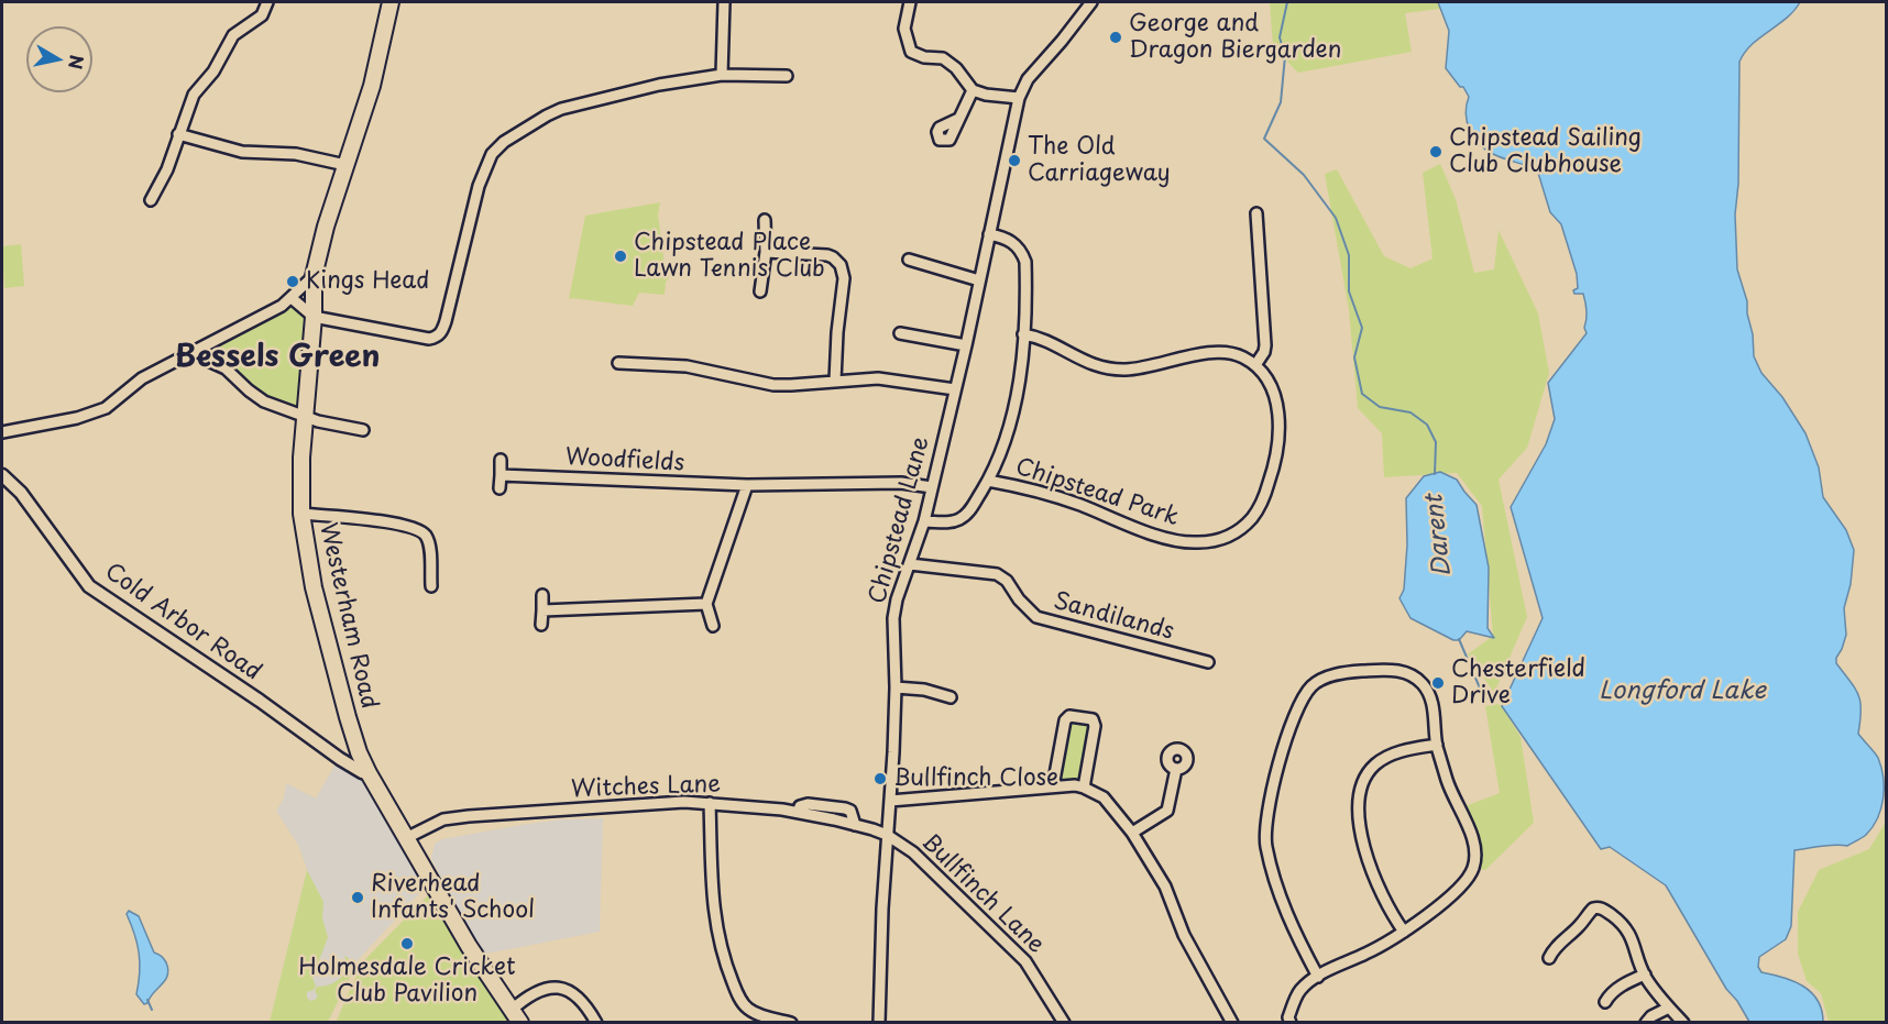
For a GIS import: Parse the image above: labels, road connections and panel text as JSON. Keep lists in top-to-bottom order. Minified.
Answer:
{"streets":{"highway":["Westerham Road"],"main road":["Cold Arbor Road"],"street":["Woodfields","Chipstead Park","Chipstead Lane","Sandilands","Witches Lane","Bullfinch Lane"]},"crossings":[["Woodfields","Chipstead Lane"],["Chipstead Park","Chipstead Lane"],["Chipstead Lane","Sandilands"],["Chipstead Lane","Witches Lane"],["Chipstead Lane","Bullfinch Lane"],["Westerham Road","Cold Arbor Road"],["Westerham Road","Witches Lane"],["Witches Lane","Bullfinch Lane"]],"districts":["Bessels Green"],"water":["Darent","Longford Lake"],"places":["George and Dragon Biergarden","Chipstead Sailing Club Clubhouse","The Old Carriageway","Chipstead Place Lawn Tennis Club","Kings Head","Chesterfield Drive","Bullfinch Close","Riverhead Infants' School","Holmesdale Cricket Club Pavilion"],"north":"right"}
